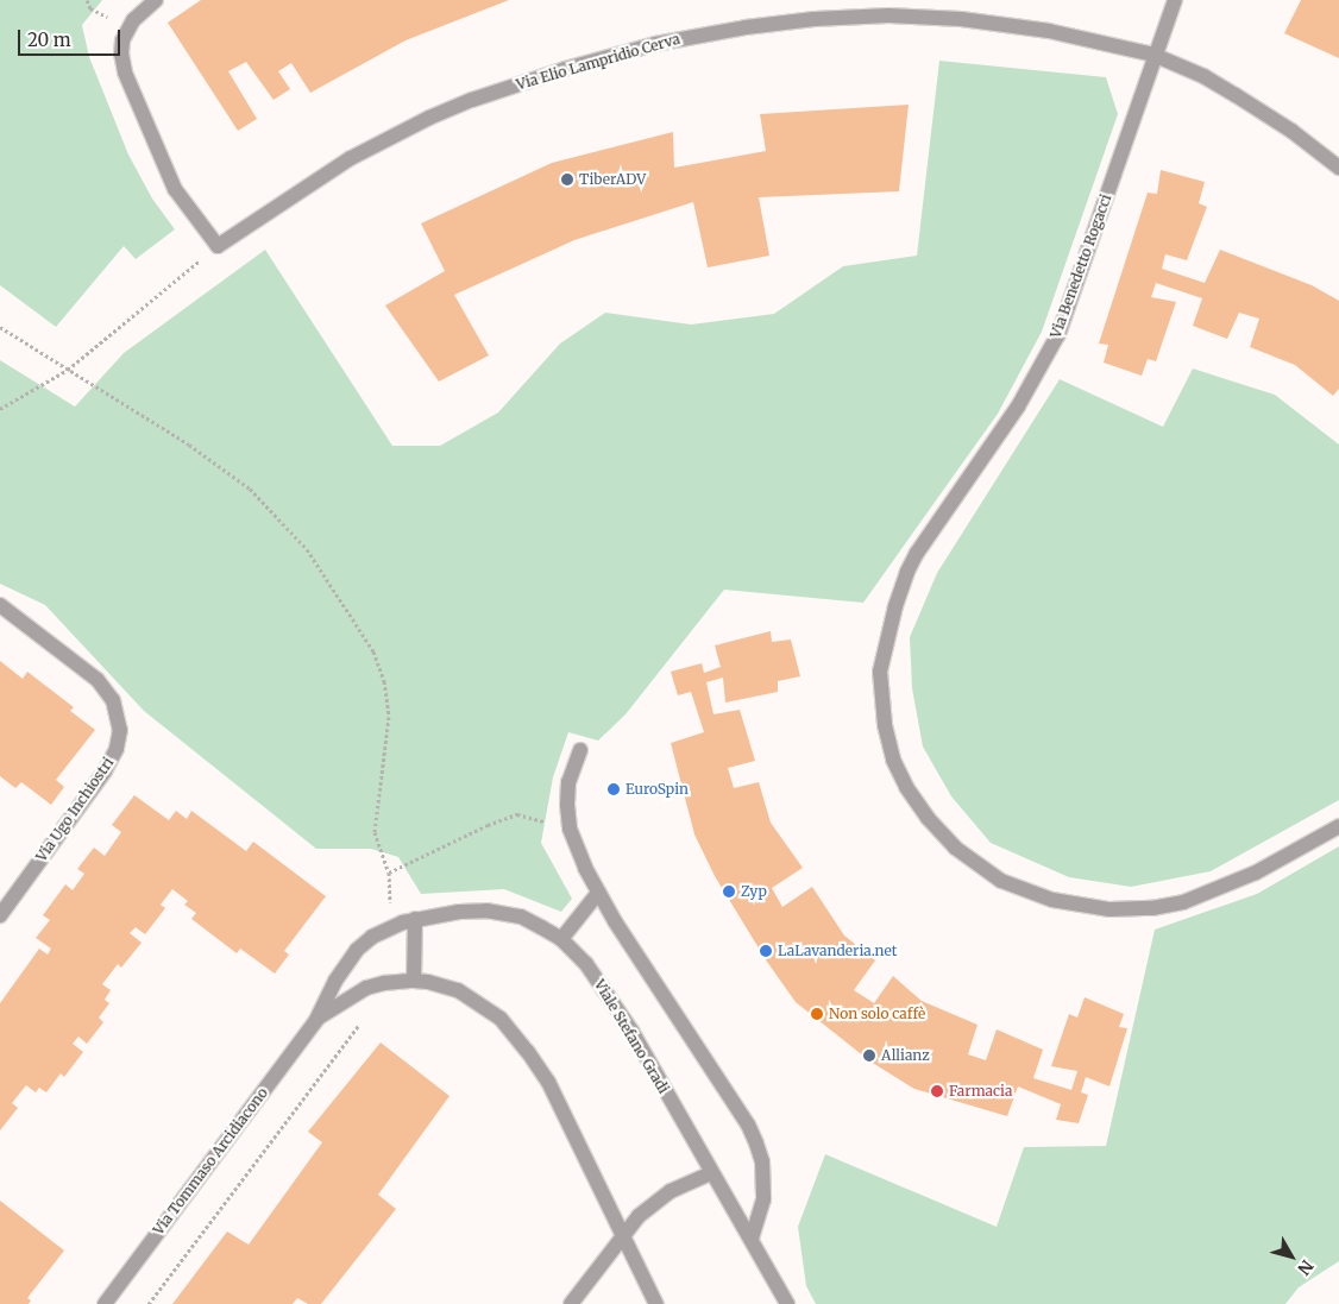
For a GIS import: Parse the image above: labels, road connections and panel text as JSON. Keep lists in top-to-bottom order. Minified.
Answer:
{"streets":{"street":["Via Elio Lampridio Cerva","Via Benedetto Rogacci","Via Ugo Inchiostri","Viale Stefano Gradi","Via Tommaso Arcidiacono"]},"crossings":[["Via Elio Lampridio Cerva","Via Benedetto Rogacci"],["Viale Stefano Gradi","Via Tommaso Arcidiacono"]],"places":["TiberADV","EuroSpin","Zyp","LaLavanderia.net","Non solo caffè","Allianz","Farmacia"],"scale_bar":"20 m","north":"bottom right"}
